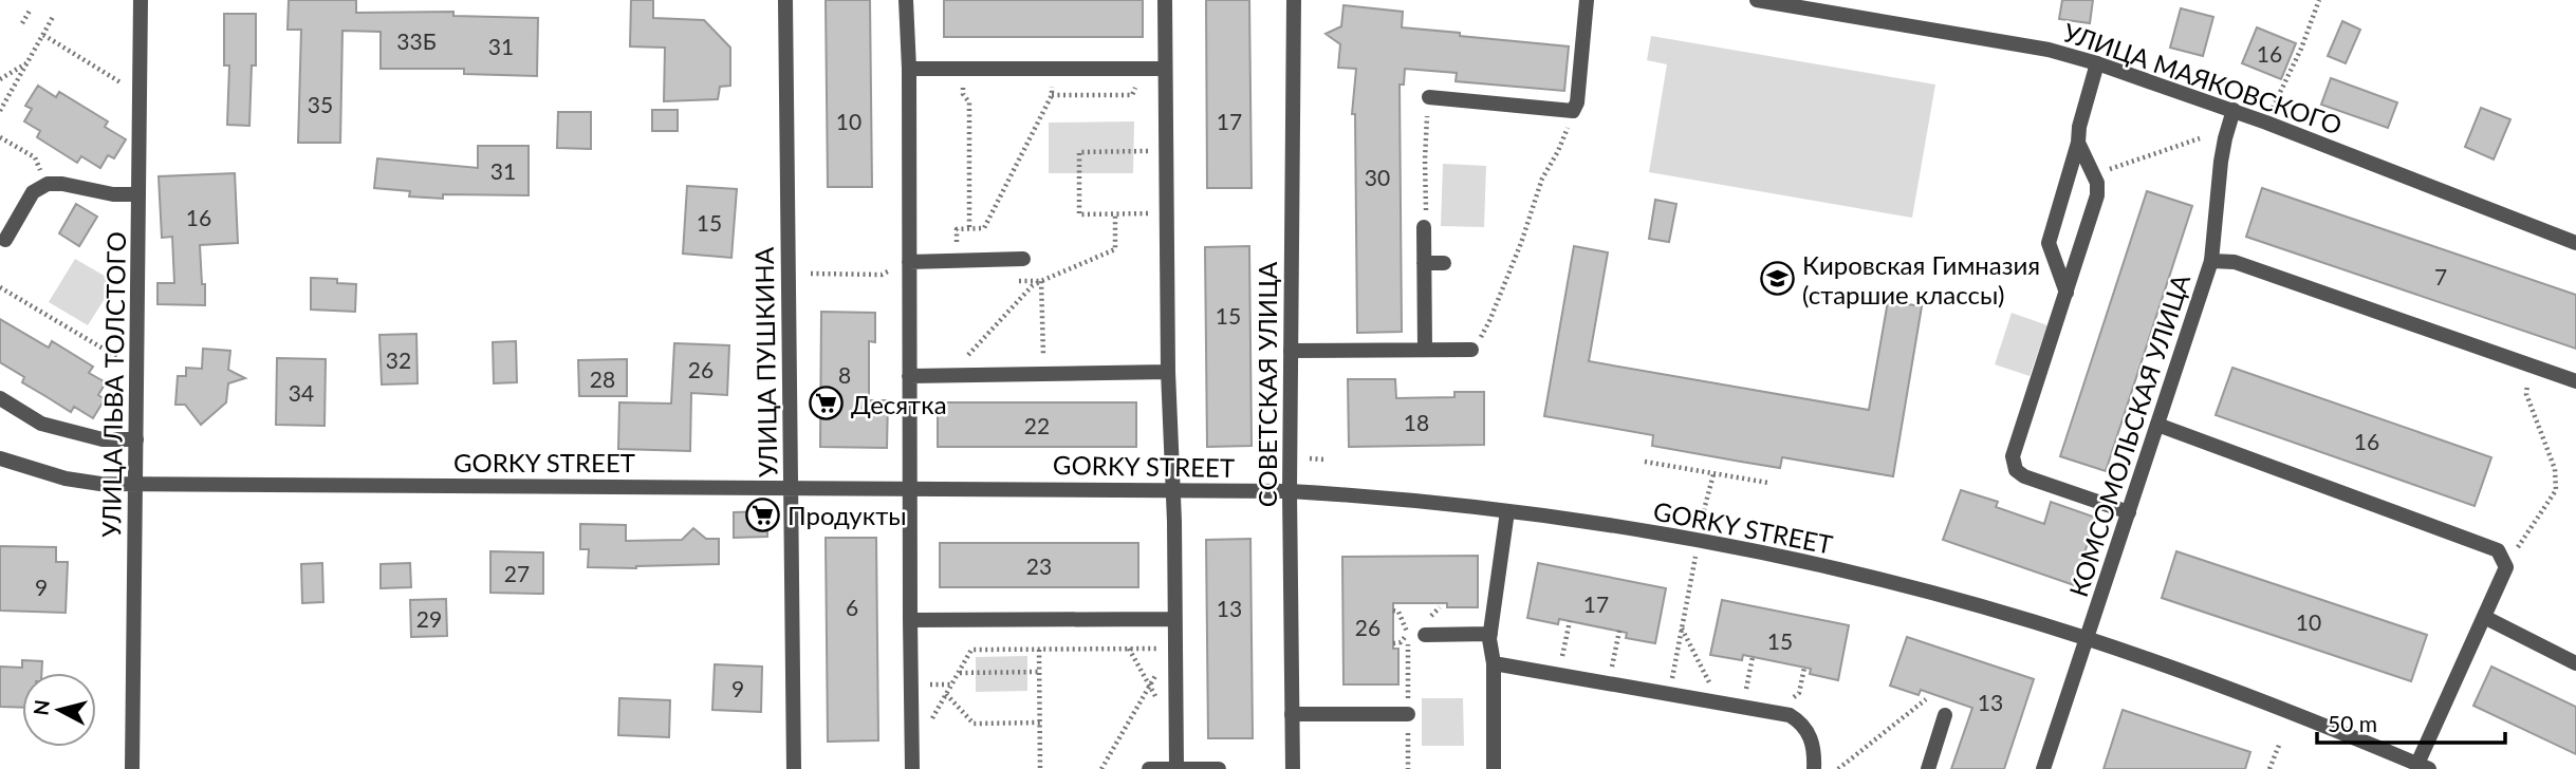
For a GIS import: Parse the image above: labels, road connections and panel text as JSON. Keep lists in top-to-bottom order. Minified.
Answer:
{"streets":{"street":["УЛИЦА МАЯКОВСКОГО","УЛИЦА ПУШКИНА","УЛИЦА ЛЬВА ТОЛСТОГО","СОВЕТСКАЯ УЛИЦА","КОМСОМОЛЬСКАЯ УЛИЦА","GORKY STREET"]},"crossings":[["УЛИЦА МАЯКОВСКОГО","КОМСОМОЛЬСКАЯ УЛИЦА"],["УЛИЦА ПУШКИНА","GORKY STREET"],["УЛИЦА ЛЬВА ТОЛСТОГО","GORKY STREET"],["СОВЕТСКАЯ УЛИЦА","GORKY STREET"],["КОМСОМОЛЬСКАЯ УЛИЦА","GORKY STREET"]],"places":{"school or university":["Кировская Гимназия (старшие классы)"],"supermarket":["Десятка","Продукты"]},"house_numbers":["33Б","31","16","35","10","17","31","30","16","15","7","15","32","26","8","28","34","18","22","16","23","27","9","17","6","13","29","10","26","15","9","13"],"scale_bar":"50 m","north":"left"}
